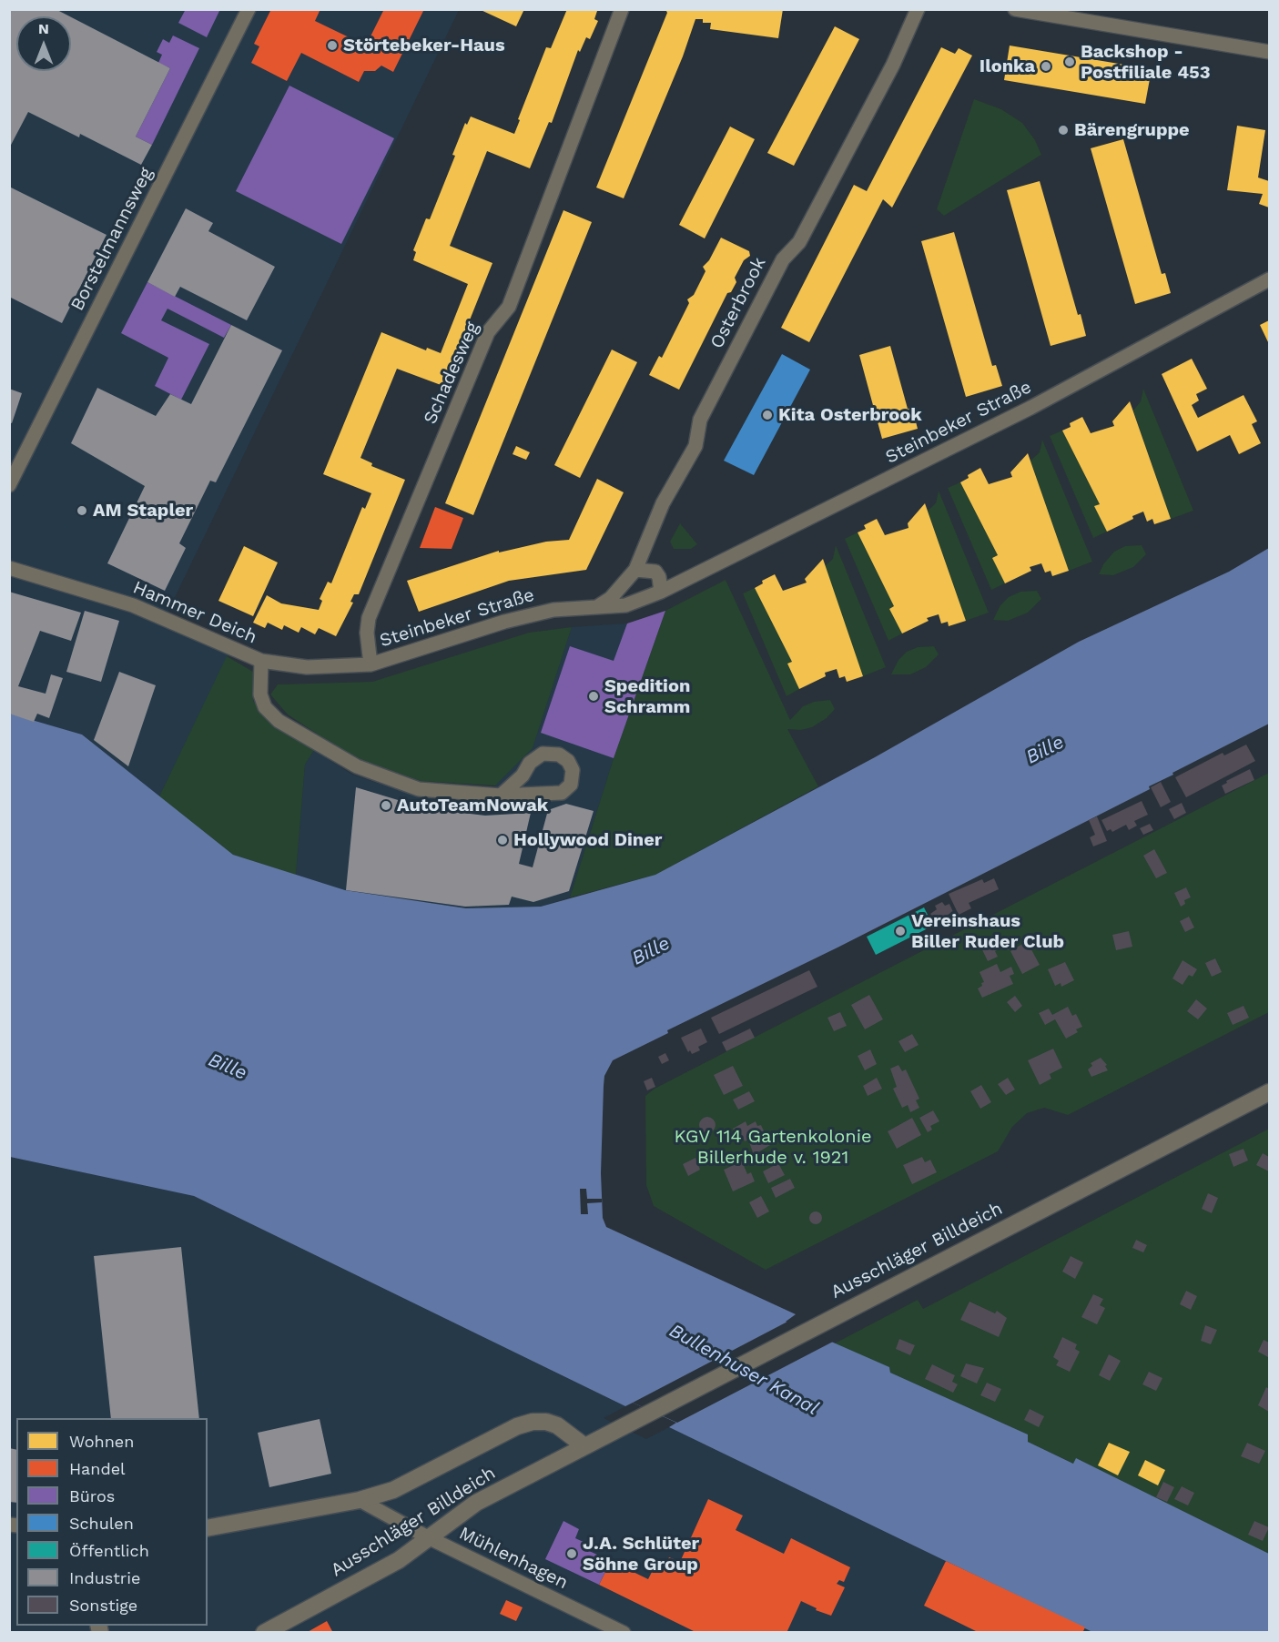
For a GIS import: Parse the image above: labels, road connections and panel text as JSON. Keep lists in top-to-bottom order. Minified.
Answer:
{"streets":{"street":["Borstelmannsweg","Osterbrook","Schadesweg","Steinbeker Straße","Hammer Deich","Ausschläger Billdeich","Mühlenhagen"]},"crossings":[["Osterbrook","Steinbeker Straße"],["Schadesweg","Steinbeker Straße"],["Steinbeker Straße","Hammer Deich"],["Ausschläger Billdeich","Mühlenhagen"]],"water":["Bille","Bullenhuser Kanal"],"parks":["KGV 114 Gartenkolonie Billerhude v. 1921"],"places":["Störtebeker-Haus","Backshop - Postfiliale 453","Ilonka","Bärengruppe","Kita Osterbrook","AM Stapler","Spedition Schramm","AutoTeamNowak","Hollywood Diner","Vereinshaus Biller Ruder Club","J.A. Schlüter Söhne Group"],"legend":["Wohnen","Handel","Büros","Schulen","Öffentlich","Industrie","Sonstige"],"north":"top"}
